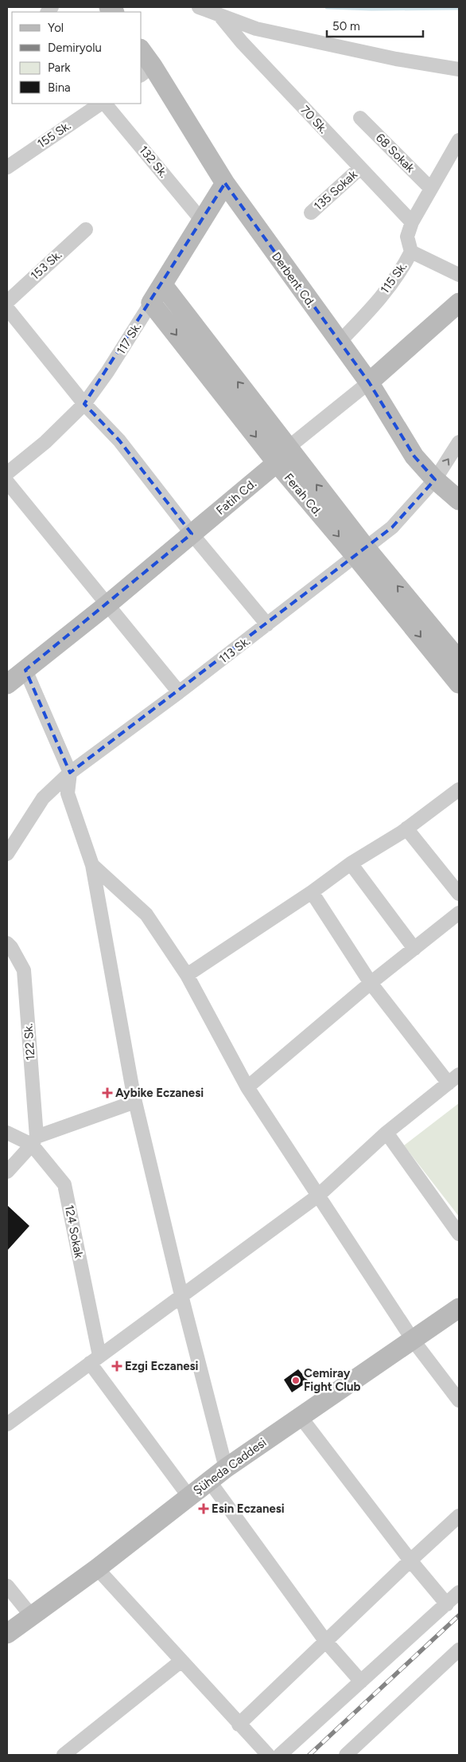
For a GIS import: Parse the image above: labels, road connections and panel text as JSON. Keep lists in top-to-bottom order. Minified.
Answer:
{"streets":{"street":["70 Sk.","155 Sk.","68 Sokak","132 Sk.","135 Sokak","153 Sk.","115 Sk.","Derbent Cd.","117 Sk.","Ferah Cd.","Fatih Cd.","113 Sk.","122 Sk.","124 Sokak","Şüheda Caddesi"]},"crossings":[["70 Sk.","135 Sokak"],["70 Sk.","115 Sk."],["68 Sokak","115 Sk."],["132 Sk.","117 Sk."],["115 Sk.","Derbent Cd."],["Derbent Cd.","117 Sk."],["Derbent Cd.","Fatih Cd."],["Derbent Cd.","113 Sk."],["117 Sk.","Ferah Cd."],["Ferah Cd.","Fatih Cd."],["Ferah Cd.","113 Sk."],["122 Sk.","124 Sokak"]],"places":{"health":["Aybike Eczanesi","Ezgi Eczanesi","Esin Eczanesi"],"other":["Cemiray Fight Club"]},"legend":["Yol","Demiryolu","Park","Bina"],"scale_bar":"50 m"}
